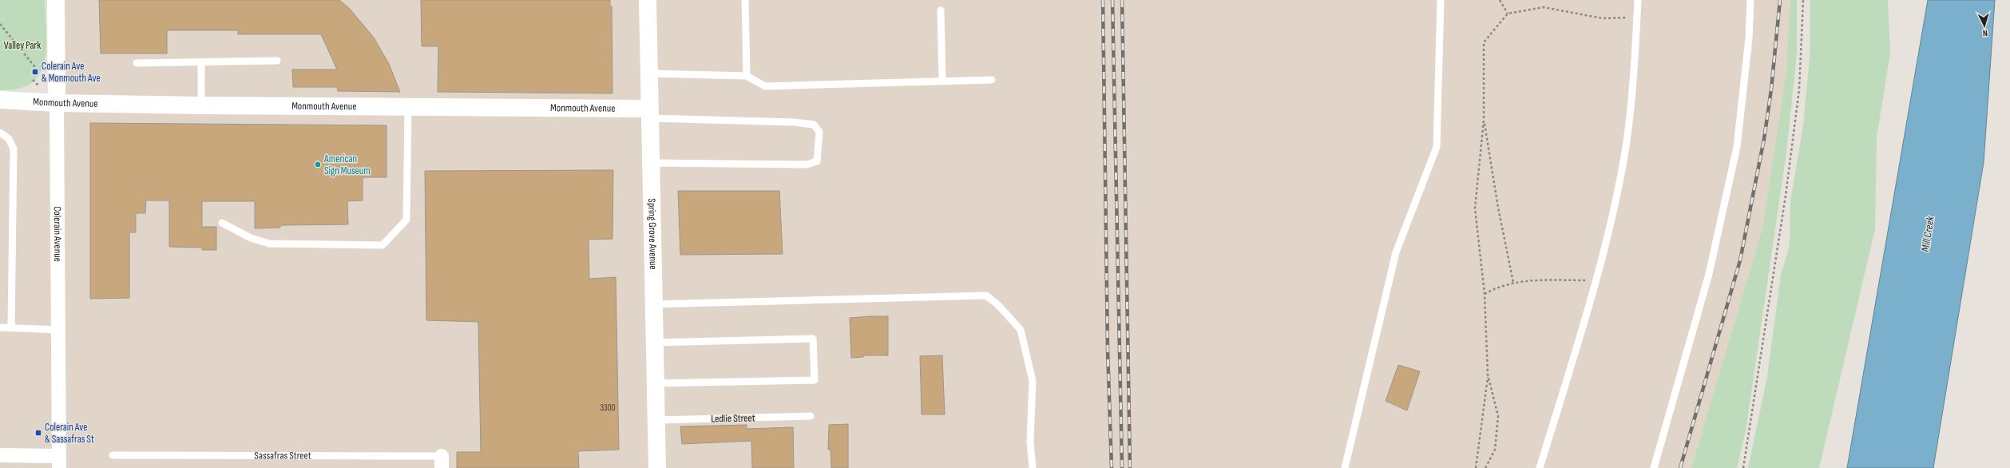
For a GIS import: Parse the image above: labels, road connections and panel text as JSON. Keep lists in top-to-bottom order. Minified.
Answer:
{"streets":{"street":["Monmouth Avenue","Colerain Avenue","Spring Grove Avenue"],"lane":["Ledlie Street","Sassafras Street"]},"crossings":[["Monmouth Avenue","Colerain Avenue"],["Monmouth Avenue","Spring Grove Avenue"],["Spring Grove Avenue","Ledlie Street"]],"water":["Mill Creek"],"parks":["Valley Park"],"places":{"transit":["Colerain Ave & Monmouth Ave","Colerain Ave & Sassafras St"],"other":["American Sign Museum"]},"house_numbers":["3300"],"north":"bottom"}
